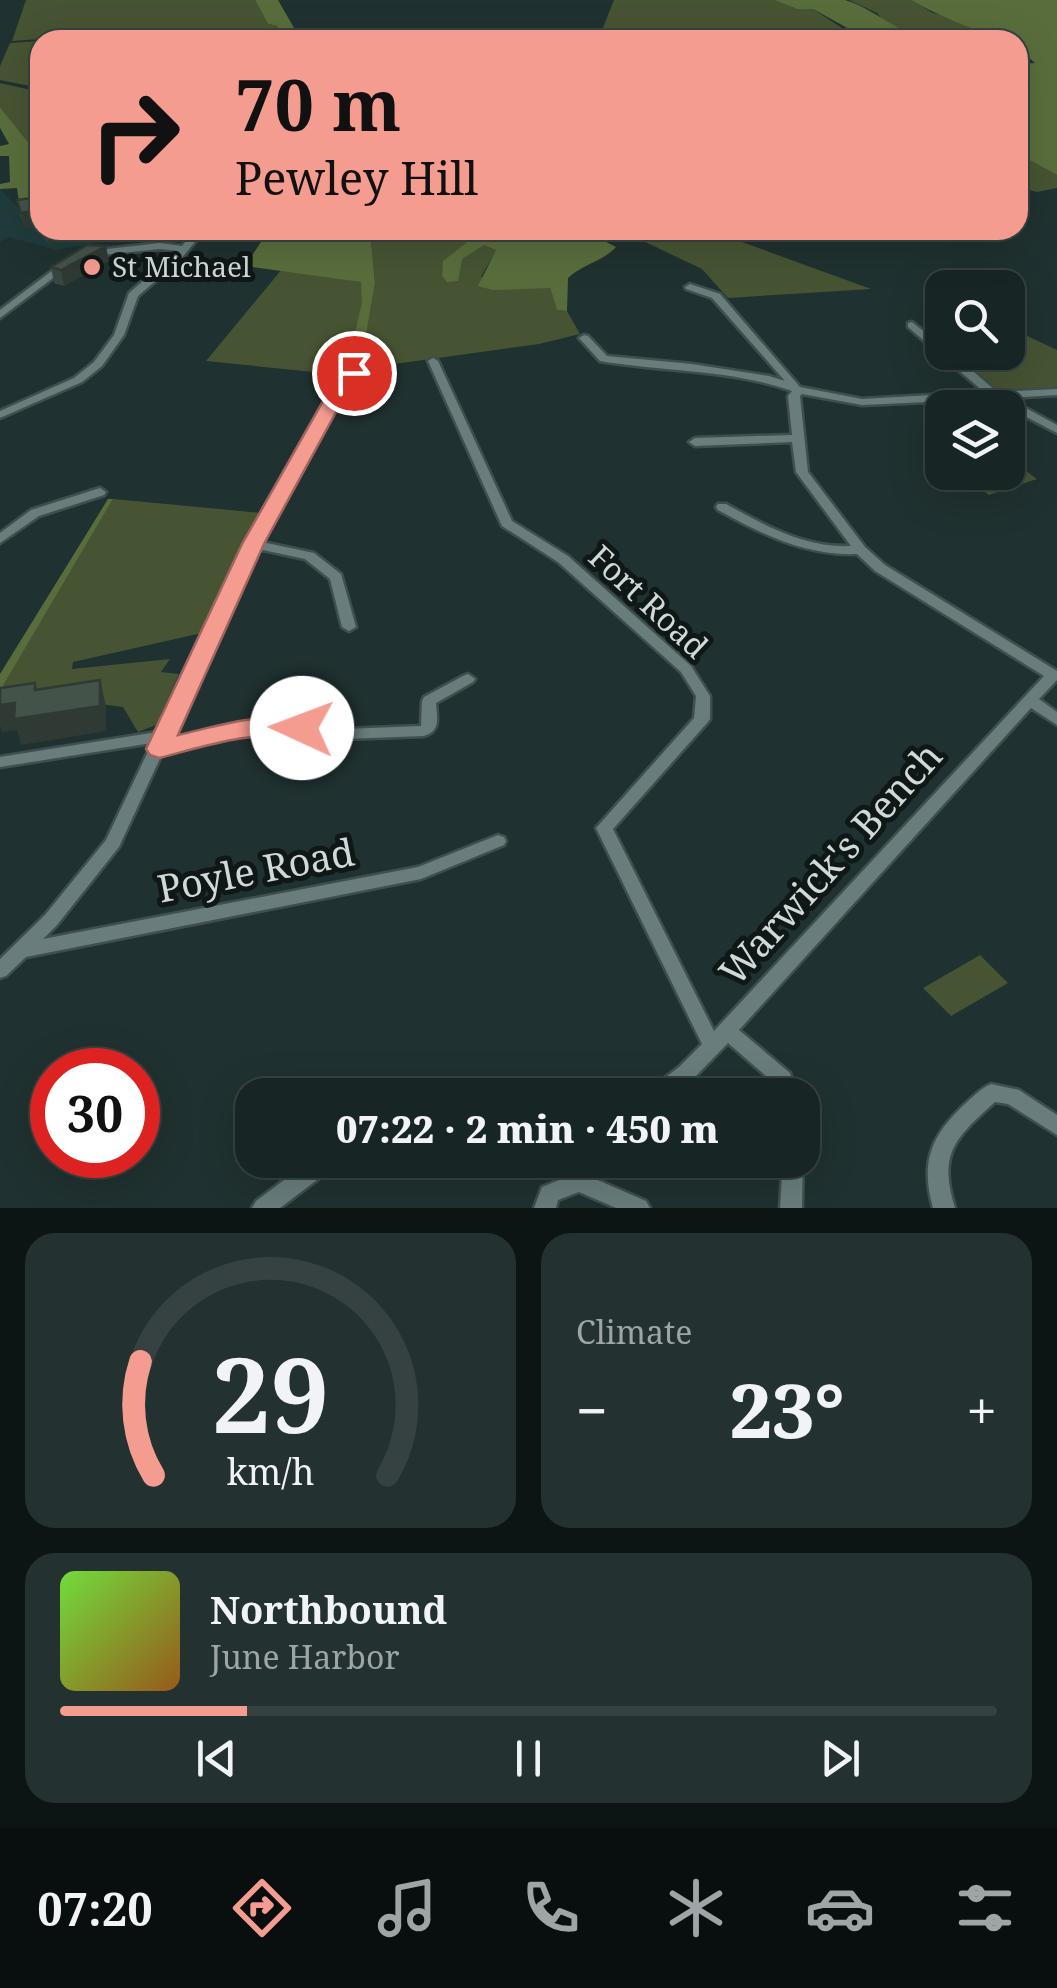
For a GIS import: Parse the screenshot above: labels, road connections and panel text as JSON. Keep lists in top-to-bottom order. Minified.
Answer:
{"streets":{"street":["Fort Road","Warwick's Bench","Poyle Road"]},"crossings":[["Fort Road","Warwick's Bench"]],"places":["St Michael"],"page":{"turn":["70 m","Pewley Hill"],"limit":"30","trip":"07:22 · 2 min · 450 m","tile":"Climate","heat":["−","23°","+"],"song":["Northbound","June Harbor"],"tabs":"07:20","gauge":["29","km/h"]}}
